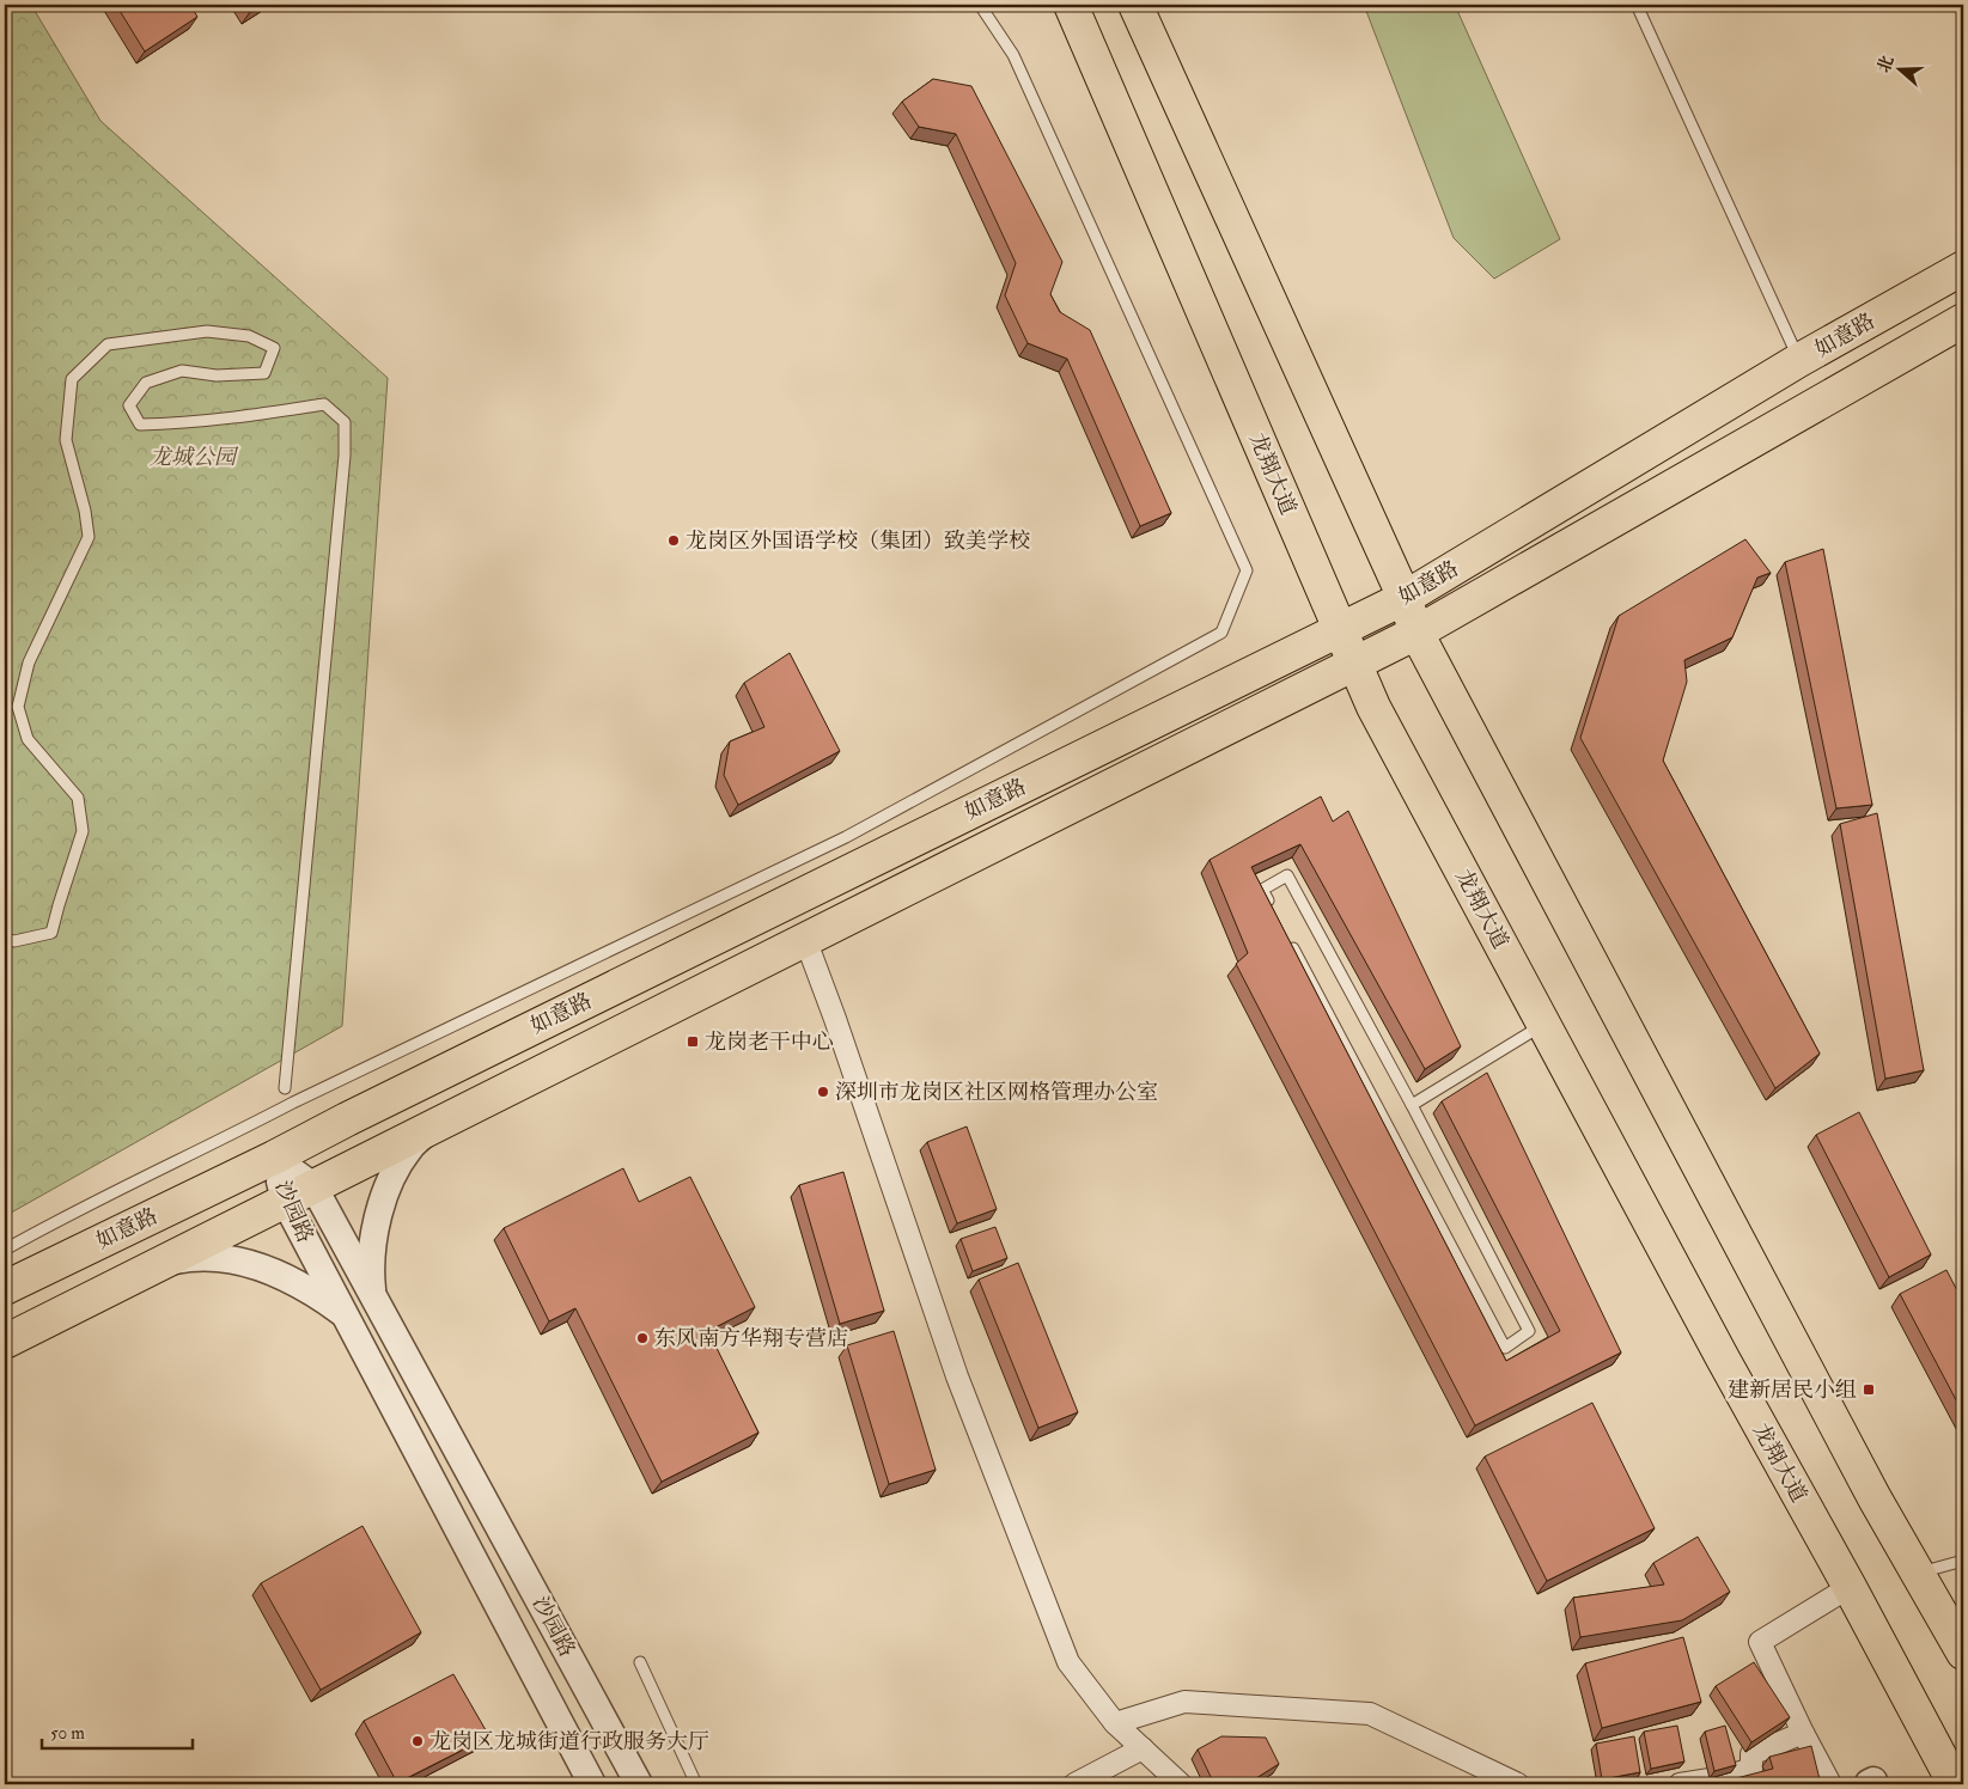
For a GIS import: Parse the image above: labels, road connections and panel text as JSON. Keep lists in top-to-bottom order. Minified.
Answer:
{"streets":{"main road":["如意路","龙翔大道"],"street":["沙园路"]},"crossings":[["如意路","龙翔大道"],["如意路","沙园路"]],"parks":["龙城公园"],"places":{"other":["龙岗区外国语学校（集团）致美学校","深圳市龙岗区社区网格管理办公室","东风南方华翔专营店","龙岗区龙城街道行政服务大厅"],"transit":["龙岗老干中心","建新居民小组"]},"scale_bar":"50 m","north":"left"}
